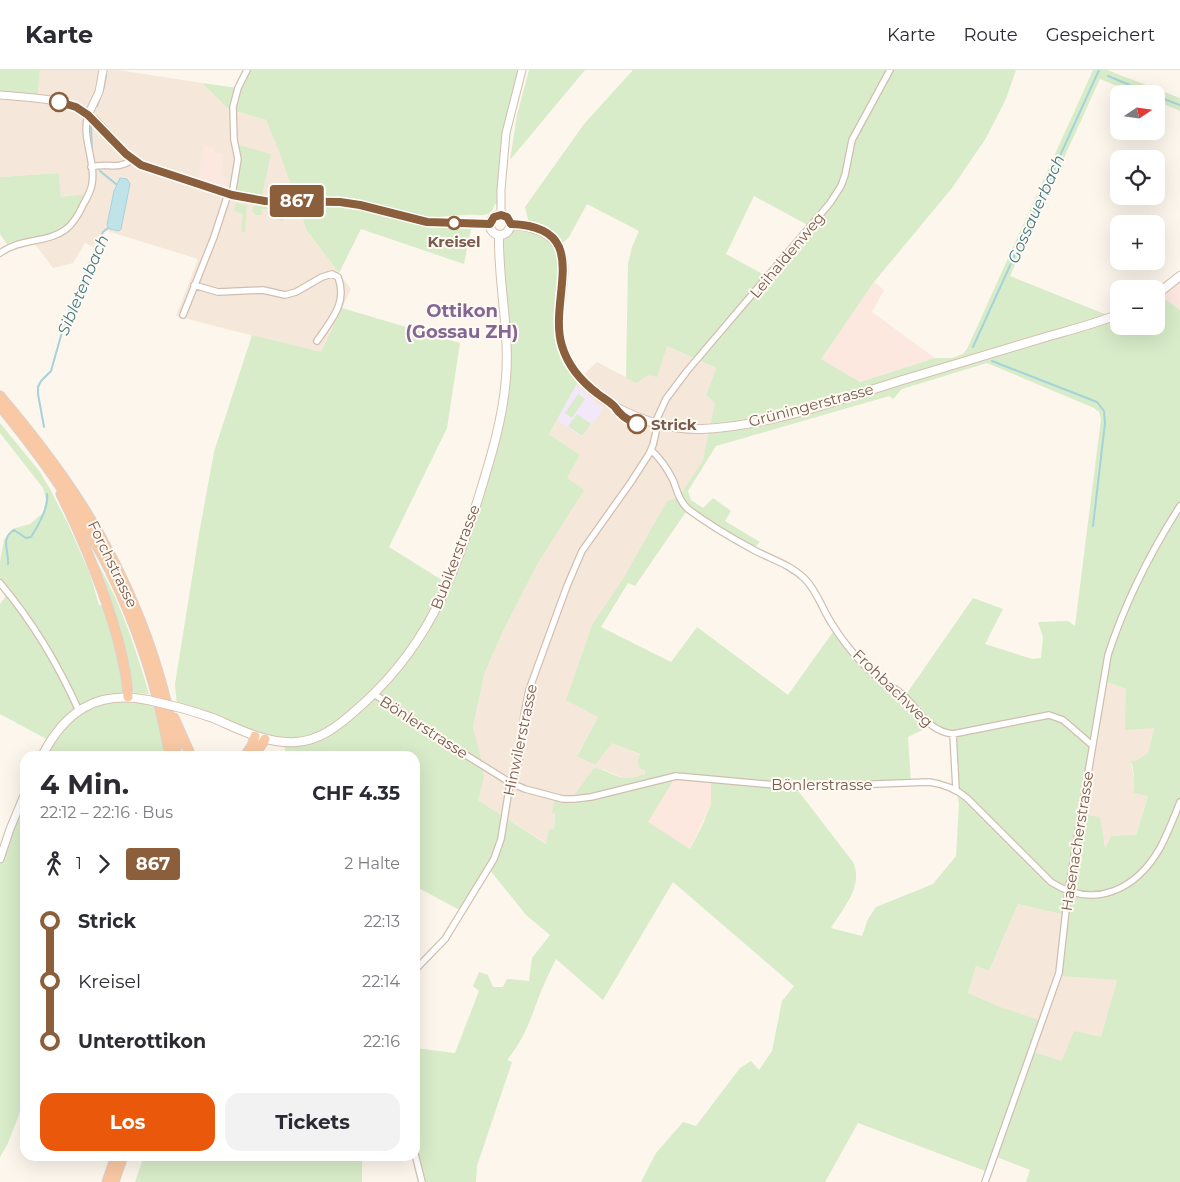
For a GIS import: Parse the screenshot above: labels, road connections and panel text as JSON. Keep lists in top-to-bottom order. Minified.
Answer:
{"streets":{"highway":["Forchstrasse"],"main road":["Grüningerstrasse","Bubikerstrasse"],"street":["Leihaldenweg","Frohbachweg","Bönlerstrasse","Hinwilerstrasse","Hasenacherstrasse"]},"crossings":[["Leihaldenweg","Grüningerstrasse"],["Leihaldenweg","Hinwilerstrasse"],["Grüningerstrasse","Bubikerstrasse"],["Grüningerstrasse","Hinwilerstrasse"],["Bubikerstrasse","Bönlerstrasse"],["Frohbachweg","Hinwilerstrasse"],["Bönlerstrasse","Hinwilerstrasse"],["Bönlerstrasse","Hasenacherstrasse"]],"districts":["Ottikon (Gossau ZH)"],"water":["Gossauerbach","Sibletenbach"],"places":["Kreisel","Strick"],"lines":["bus line 867"],"north":"right","page":{"header":"Karte","nav":["Karte","Route","Gespeichert"],"on_map":"867","map_buttons":["+","−"],"heading":["4 Min.","22:12 – 22:16 · Bus","CHF 4.35"],"legs":["1","867","2 Halte"],"list":[{"name":"Strick","value":"22:13"},{"name":"Kreisel","value":"22:14"},{"name":"Unterottikon","value":"22:16"}],"buttons":["Los","Tickets"]}}
